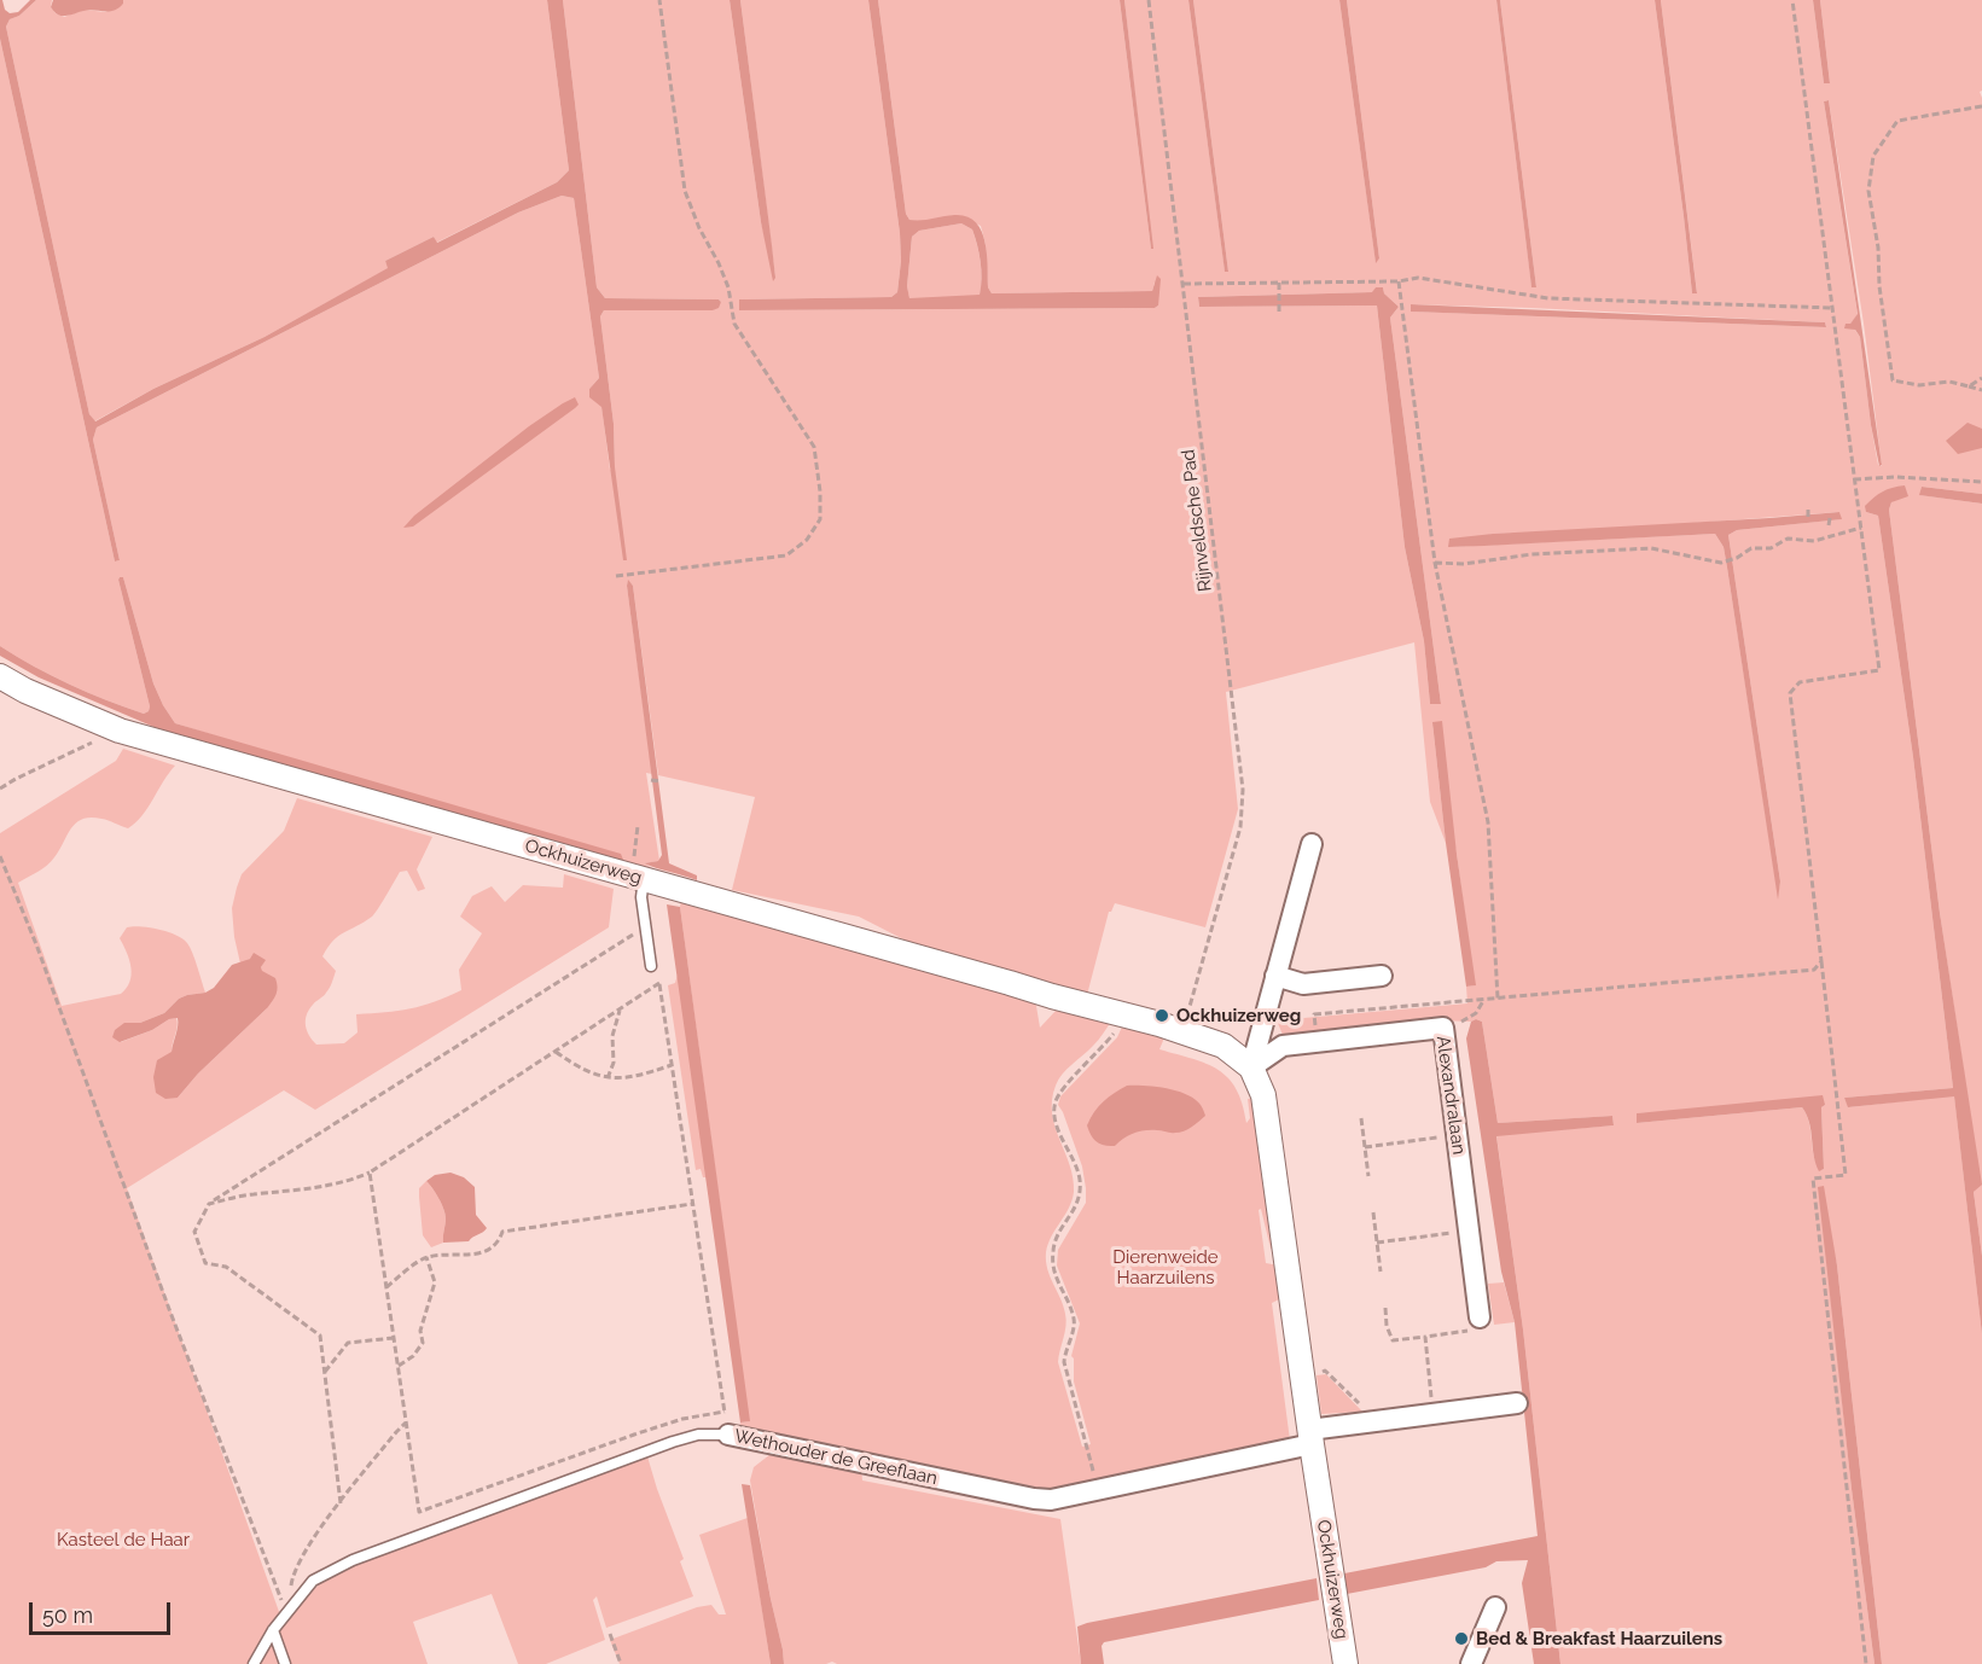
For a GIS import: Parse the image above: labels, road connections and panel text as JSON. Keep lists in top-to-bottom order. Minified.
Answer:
{"streets":{"street":["Ockhuizerweg","Alexandralaan","Wethouder de Greeflaan"],"path":["Rijnveldsche Pad"]},"crossings":[["Rijnveldsche Pad","Ockhuizerweg"],["Ockhuizerweg","Alexandralaan"],["Ockhuizerweg","Wethouder de Greeflaan"]],"parks":["Dierenweide Haarzuilens","Kasteel de Haar"],"places":["Ockhuizerweg","Bed & Breakfast Haarzuilens"],"scale_bar":"50 m"}
